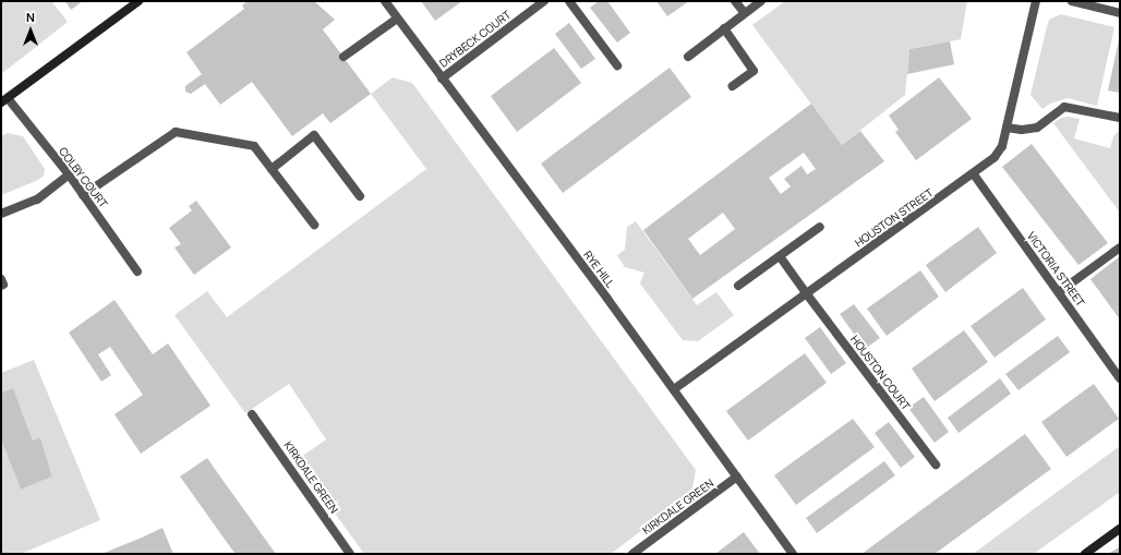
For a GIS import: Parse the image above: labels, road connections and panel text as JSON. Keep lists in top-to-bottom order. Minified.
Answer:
{"streets":{"street":["DRYBECK COURT","COLBY COURT","HOUSTON STREET","RYE HILL","VICTORIA STREET","HOUSTON COURT","KIRKDALE GREEN"]},"crossings":[["DRYBECK COURT","RYE HILL"],["HOUSTON STREET","RYE HILL"],["HOUSTON STREET","VICTORIA STREET"],["HOUSTON STREET","HOUSTON COURT"],["RYE HILL","KIRKDALE GREEN"]],"north":"top"}
